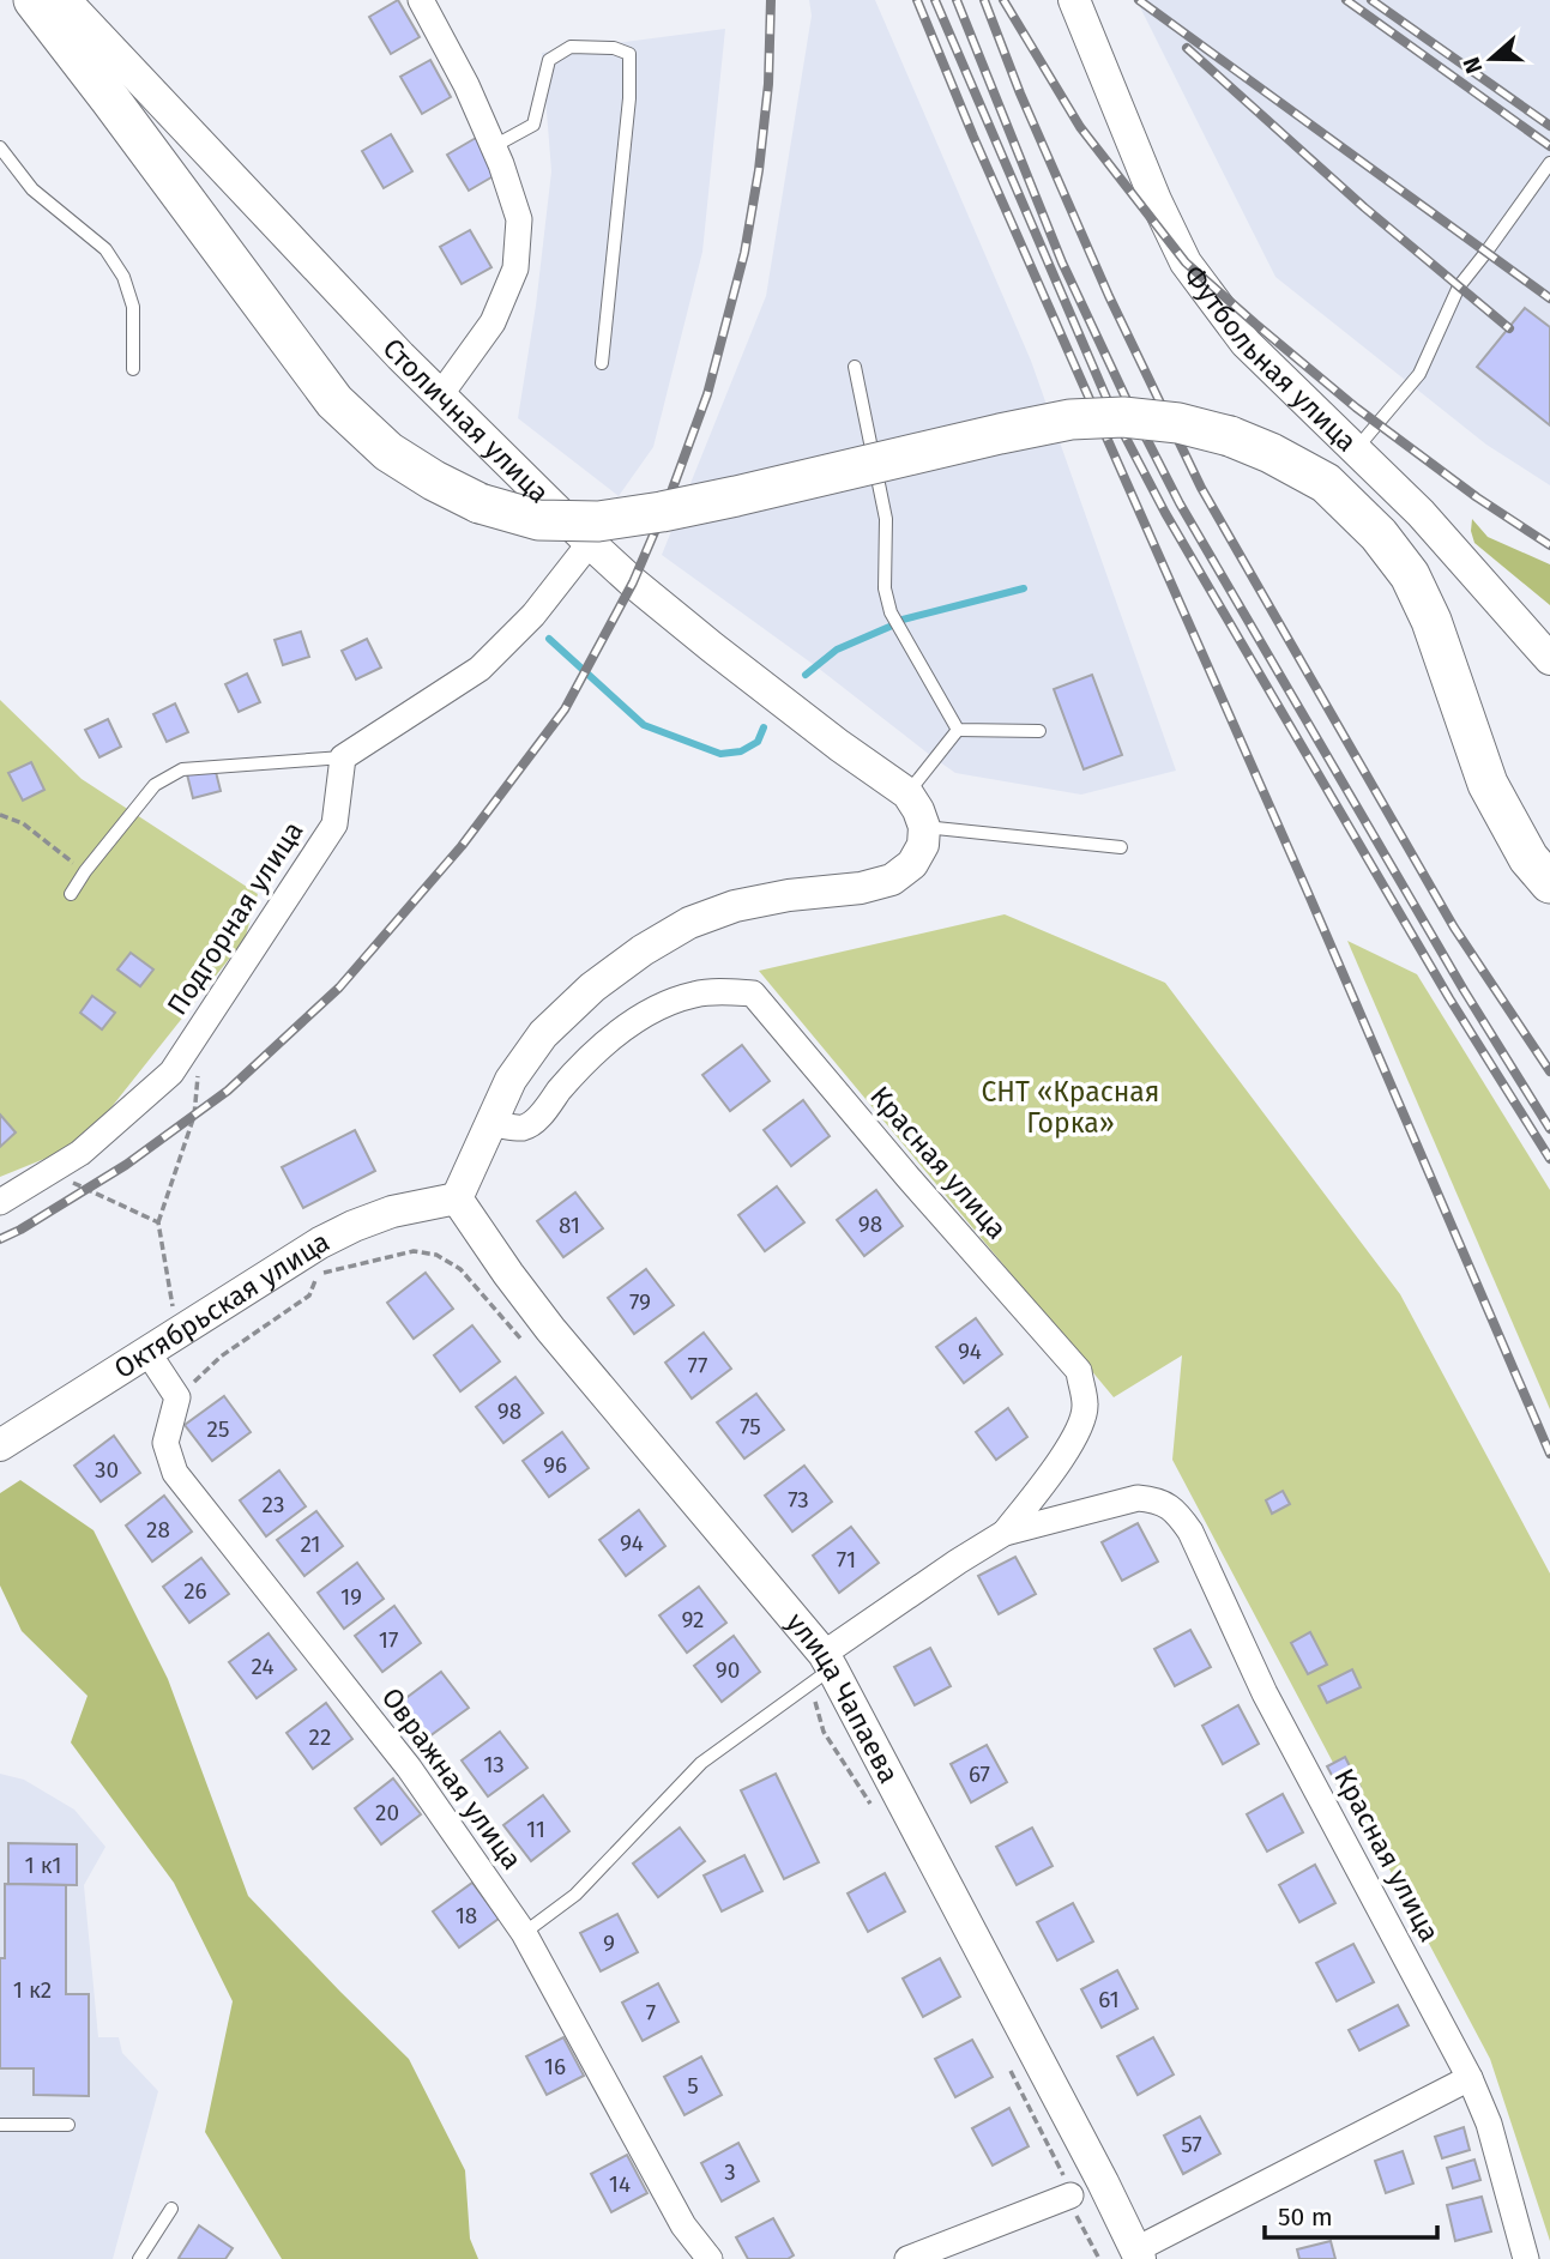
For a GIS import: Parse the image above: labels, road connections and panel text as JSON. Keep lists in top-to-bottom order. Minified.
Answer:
{"streets":{"street":["Футбольная улица","Столичная улица","Подгорная улица","Красная улица","Октябрьская улица","улица Чапаева","Овражная улица"]},"crossings":[["Октябрьская улица","улица Чапаева"]],"parks":["СНТ «Красная Горка»"],"house_numbers":["98","81","79","94","77","98","75","25","96","30","73","23","28","94","21","71","26","19","92","17","24","90","22","13","67","20","11","1 к1","18","9","1 к2","61","7","16","5","57","3","14"],"scale_bar":"50 m","north":"left"}
